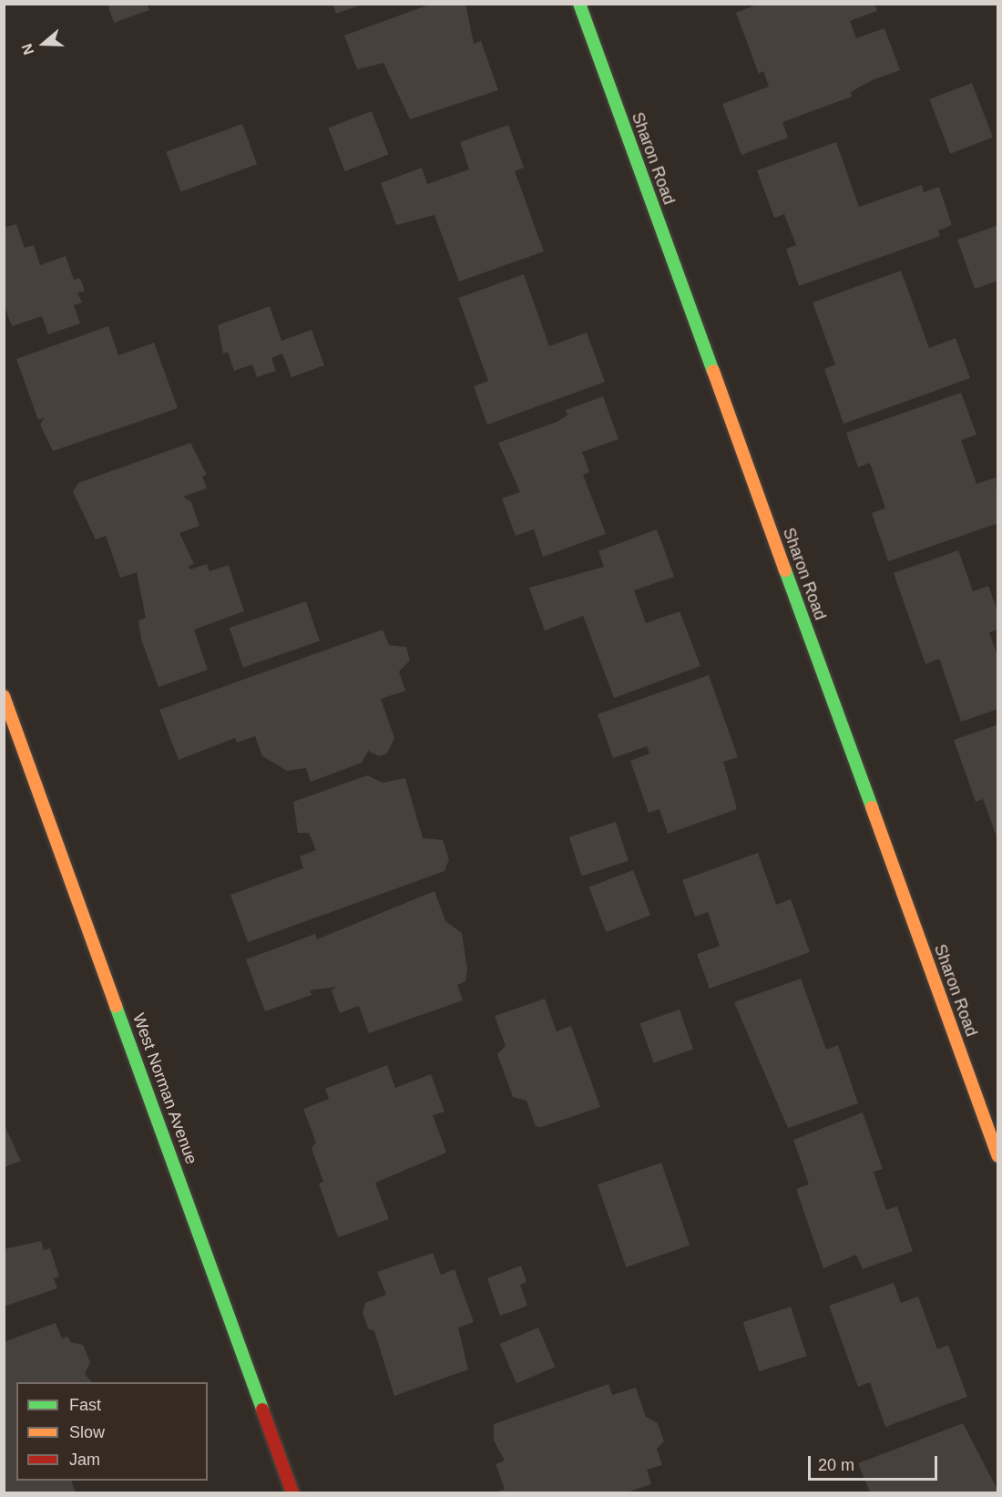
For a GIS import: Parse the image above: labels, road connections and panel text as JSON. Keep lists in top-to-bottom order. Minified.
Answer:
{"streets":{"street":["Sharon Road","West Norman Avenue"]},"legend":["Fast","Slow","Jam"],"scale_bar":"20 m","north":"left"}
